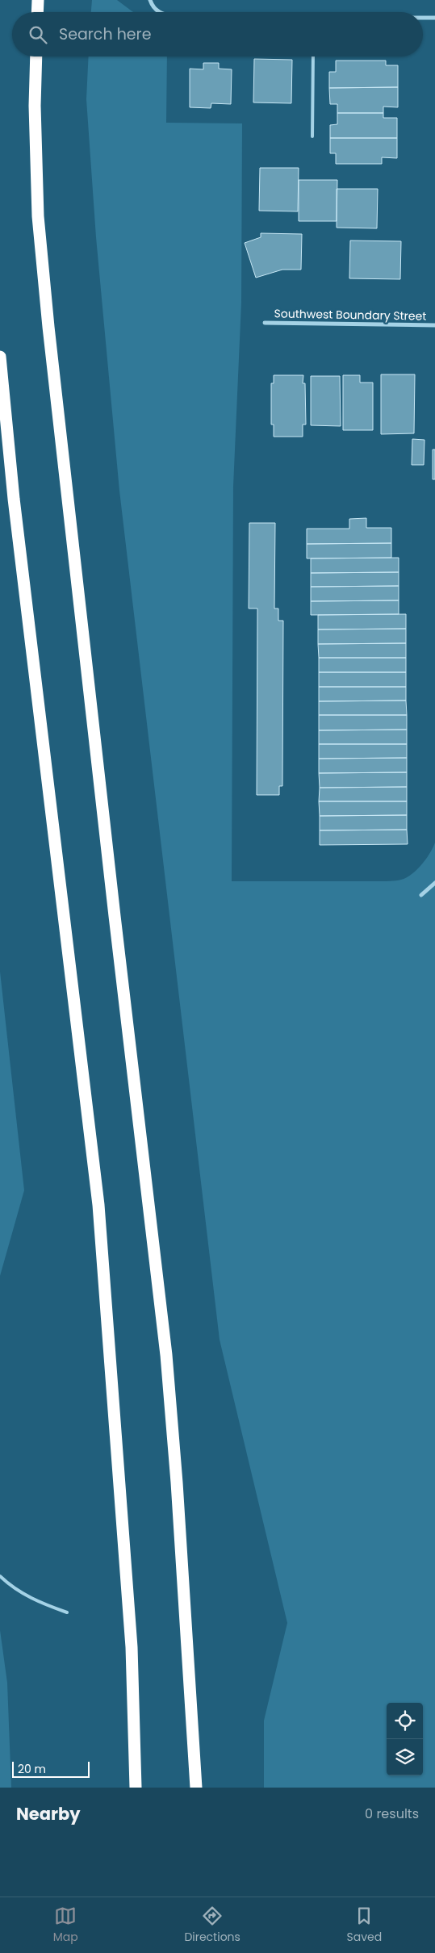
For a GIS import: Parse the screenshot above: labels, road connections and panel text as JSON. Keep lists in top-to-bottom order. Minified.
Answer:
{"streets":{"street":["Southwest Boundary Street"]},"scale_bar":"20 m","page":{"search":"Search here","scale":"20 m","heading":["Nearby","0 results"],"nav":["Map","Directions","Saved"]}}
